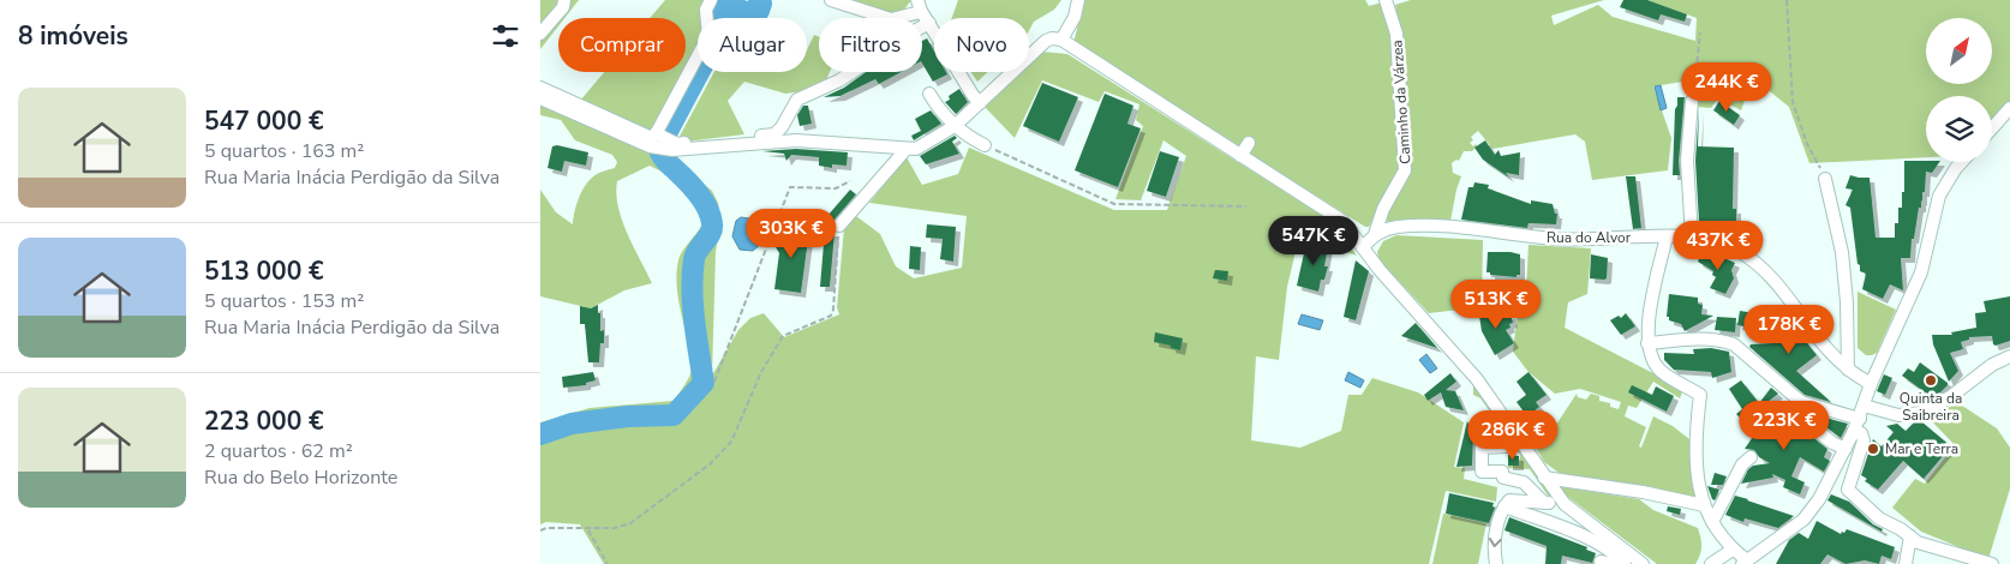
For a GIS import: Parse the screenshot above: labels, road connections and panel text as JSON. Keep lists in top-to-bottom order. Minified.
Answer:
{"streets":{"street":["Caminho da Várzea","Rua do Alvor"]},"crossings":[["Caminho da Várzea","Rua do Alvor"]],"places":["Quinta da Saibreira","Mar e Terra"],"north":"top right","page":{"heading":"8 imóveis","chip":["Comprar","Alugar","Filtros","Novo"],"price":["244K €","303K €","547K €","437K €","513K €","178K €","223K €","286K €"],"list":[{"name":"547 000 €","note":"5 quartos · 163 m² · Rua Maria Inácia Perdigão da Silva"},{"name":"513 000 €","note":"5 quartos · 153 m² · Rua Maria Inácia Perdigão da Silva"},{"name":"223 000 €","note":"2 quartos · 62 m² · Rua do Belo Horizonte"}]}}
